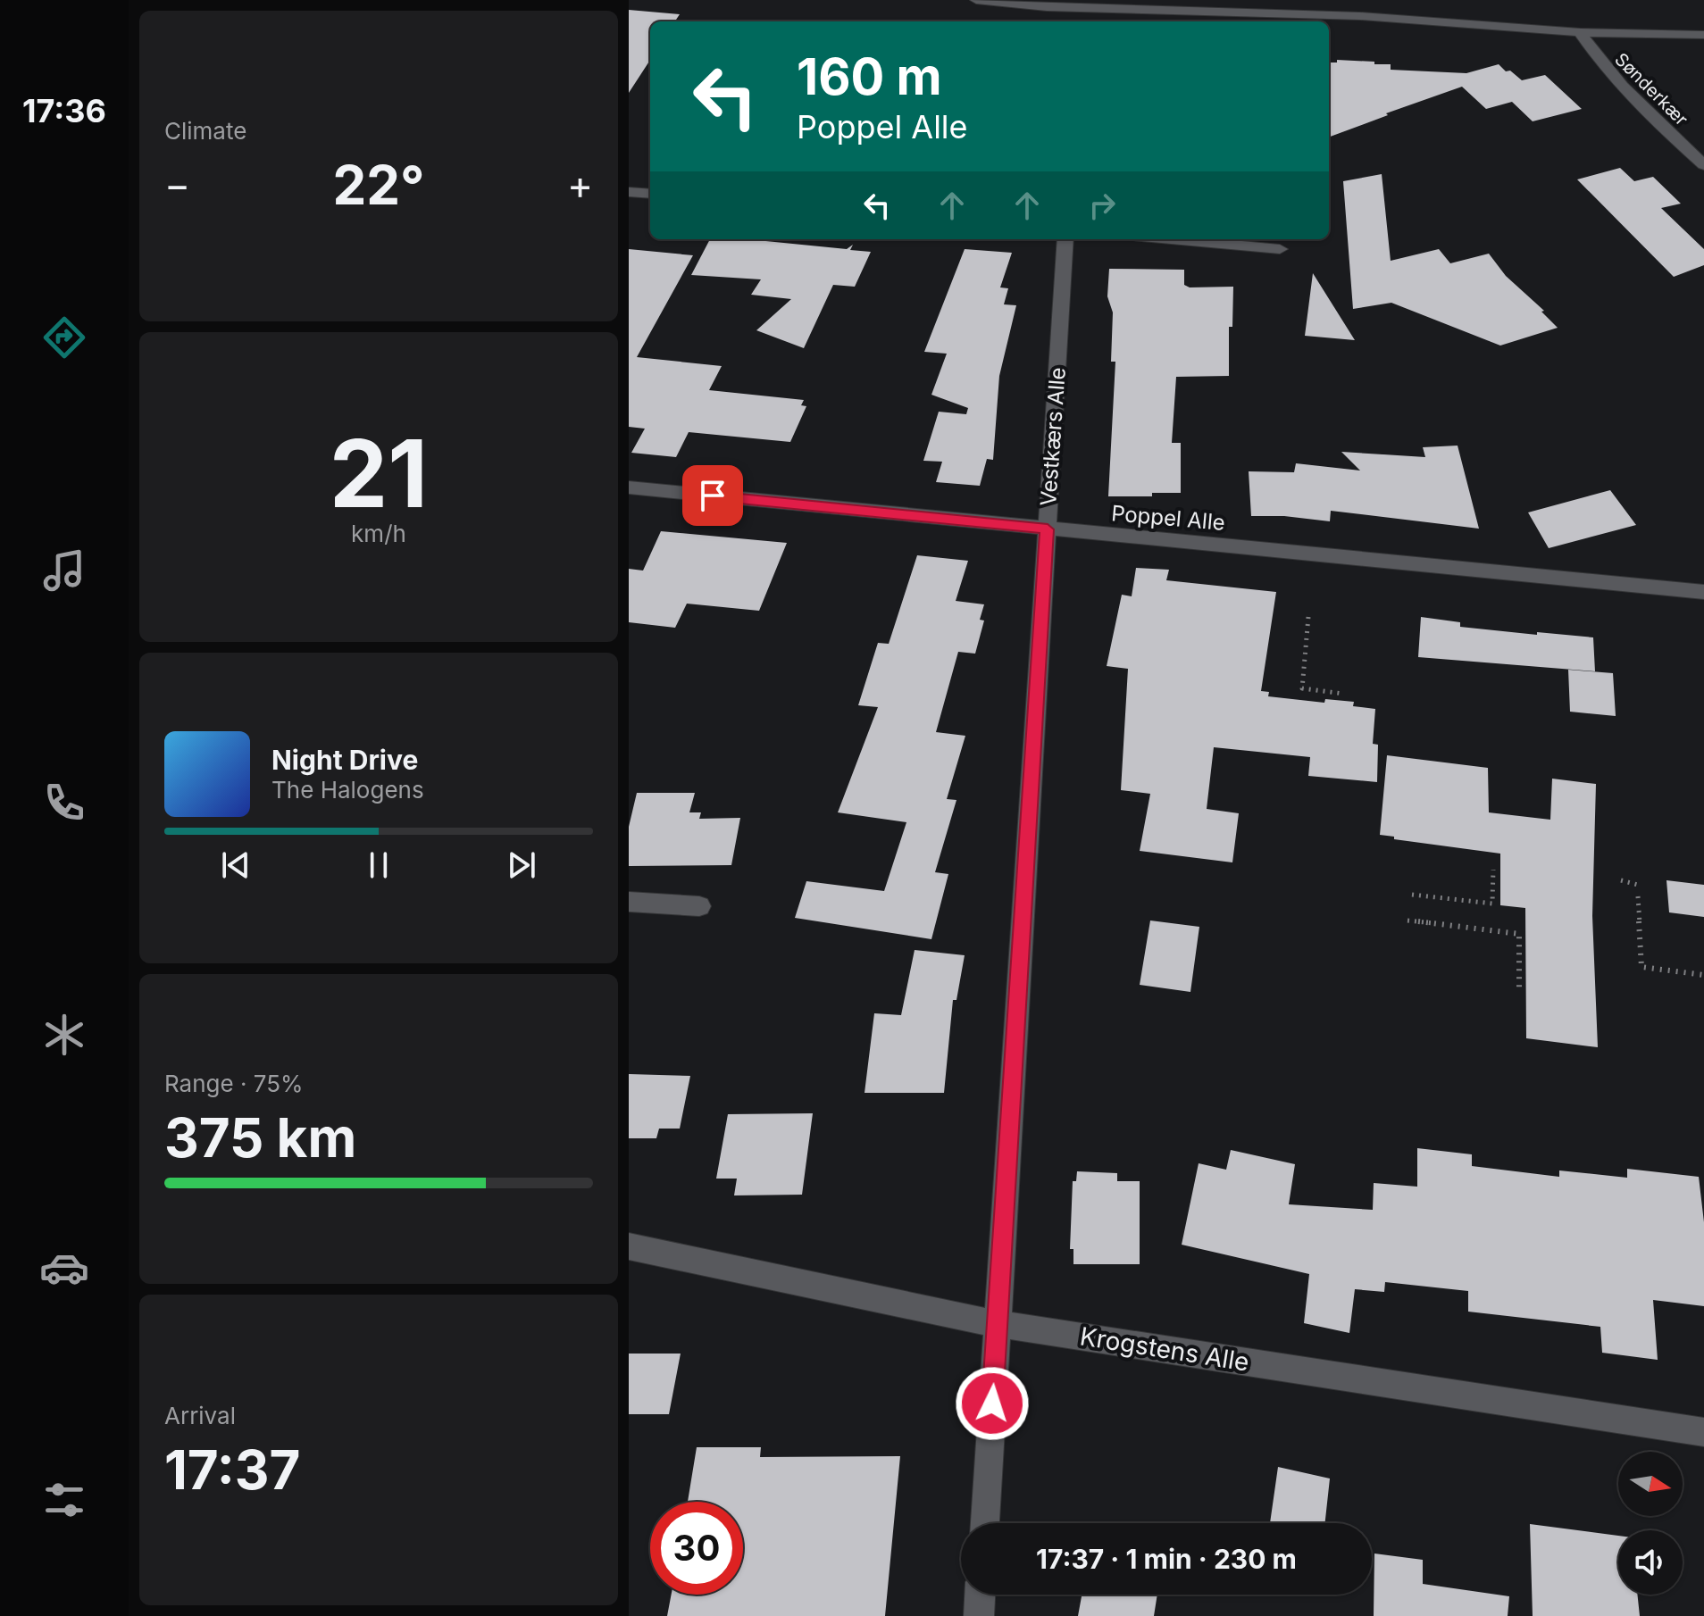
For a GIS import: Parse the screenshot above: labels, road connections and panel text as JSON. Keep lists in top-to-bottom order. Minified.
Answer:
{"streets":{"street":["Sønderkær","Vestkærs Alle","Poppel Alle","Krogstens Alle"]},"crossings":[["Vestkærs Alle","Poppel Alle"],["Vestkærs Alle","Krogstens Alle"]],"north":"right","page":{"tabs":"17:36","tile":["Climate",["21","km/h"],["Range · 75%","375 km"],["Arrival","17:37"]],"turn":["160 m","Poppel Alle"],"heat":["−","22°","+"],"song":["Night Drive","The Halogens"],"limit":"30","trip":"17:37 · 1 min · 230 m"}}
